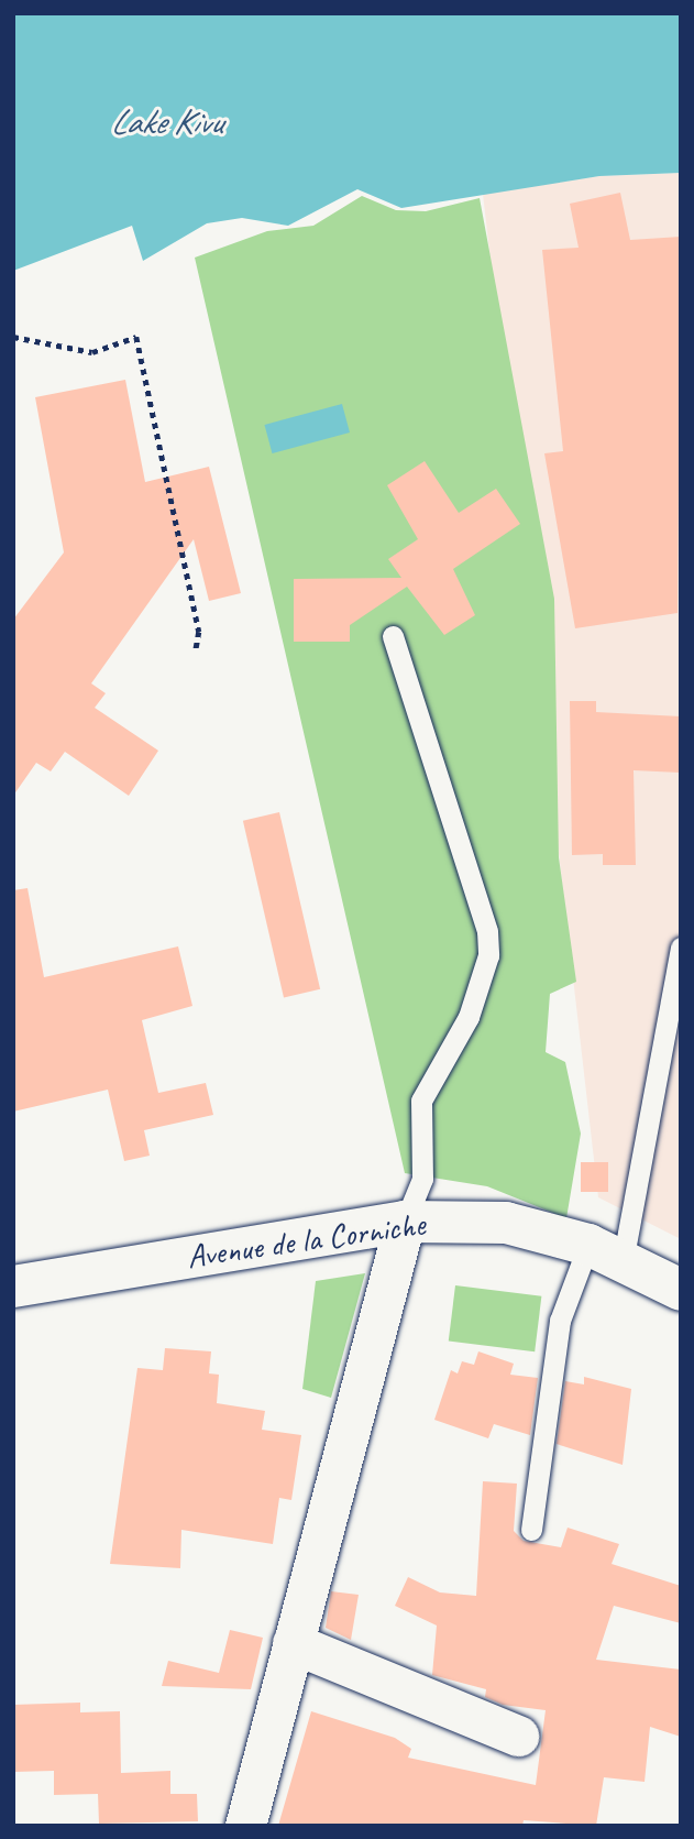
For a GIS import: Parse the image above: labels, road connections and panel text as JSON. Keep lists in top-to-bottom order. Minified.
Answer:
{"streets":{"street":["Avenue de la Corniche"]},"water":["Lake Kivu"]}
